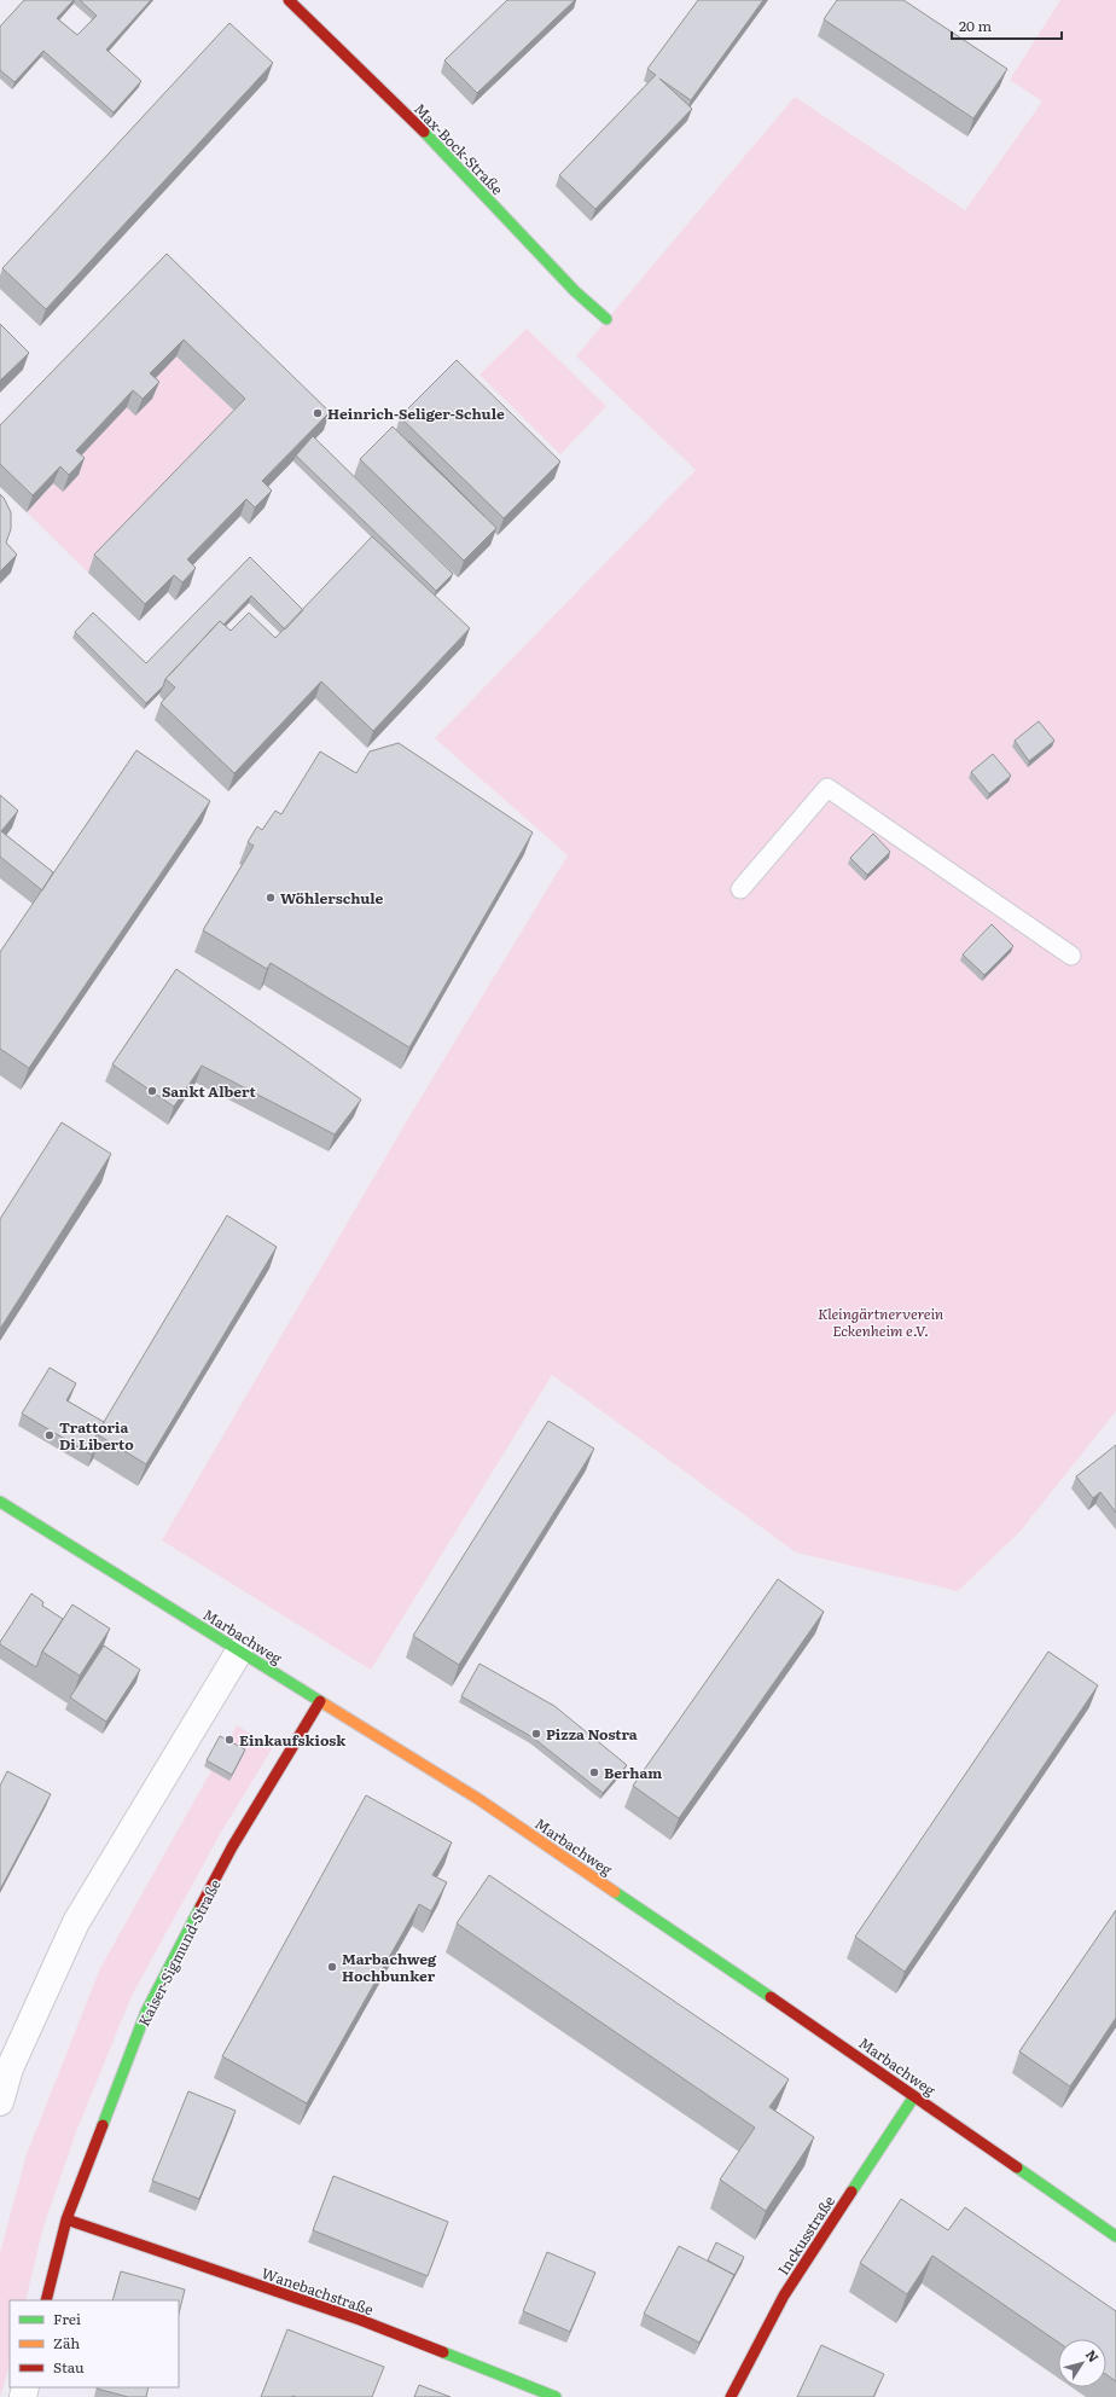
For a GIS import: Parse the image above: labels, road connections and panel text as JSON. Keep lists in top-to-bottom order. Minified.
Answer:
{"streets":{"street":["Max-Bock-Straße","Marbachweg","Kaiser-Sigmund-Straße","Inckusstraße","Wanebachstraße"]},"crossings":[["Marbachweg","Kaiser-Sigmund-Straße"],["Marbachweg","Inckusstraße"],["Kaiser-Sigmund-Straße","Wanebachstraße"]],"parks":["Kleingärtnerverein Eckenheim e.V."],"places":["Heinrich-Seliger-Schule","Wöhlerschule","Sankt Albert","Trattoria Di Liberto","Pizza Nostra","Einkaufskiosk","Berham","Marbachweg Hochbunker"],"legend":["Frei","Zäh","Stau"],"scale_bar":"20 m","north":"top right"}
